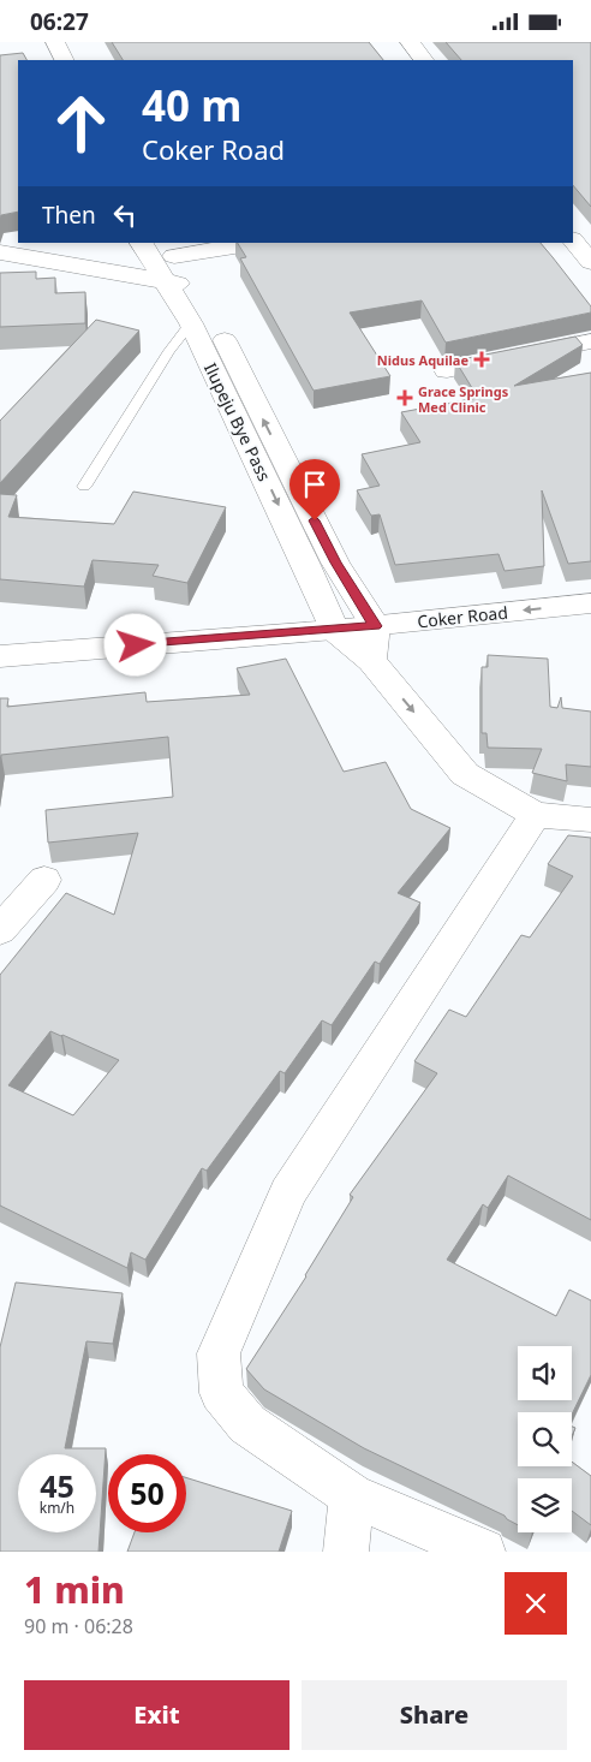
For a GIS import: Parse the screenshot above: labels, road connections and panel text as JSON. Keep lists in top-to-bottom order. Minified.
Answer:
{"streets":{"street":["Ilupeju Bye Pass","Coker Road"]},"crossings":[["Ilupeju Bye Pass","Coker Road"]],"places":{"health":["Nidus Aquilae","Grace Springs Med Clinic"]},"page":{"status":"06:27","turn":["40 m","Coker Road"],"then":"Then","speed":"45 km/h","limit":"50","heading":["1 min","90 m · 06:28"],"buttons":["Exit","Share"]}}
